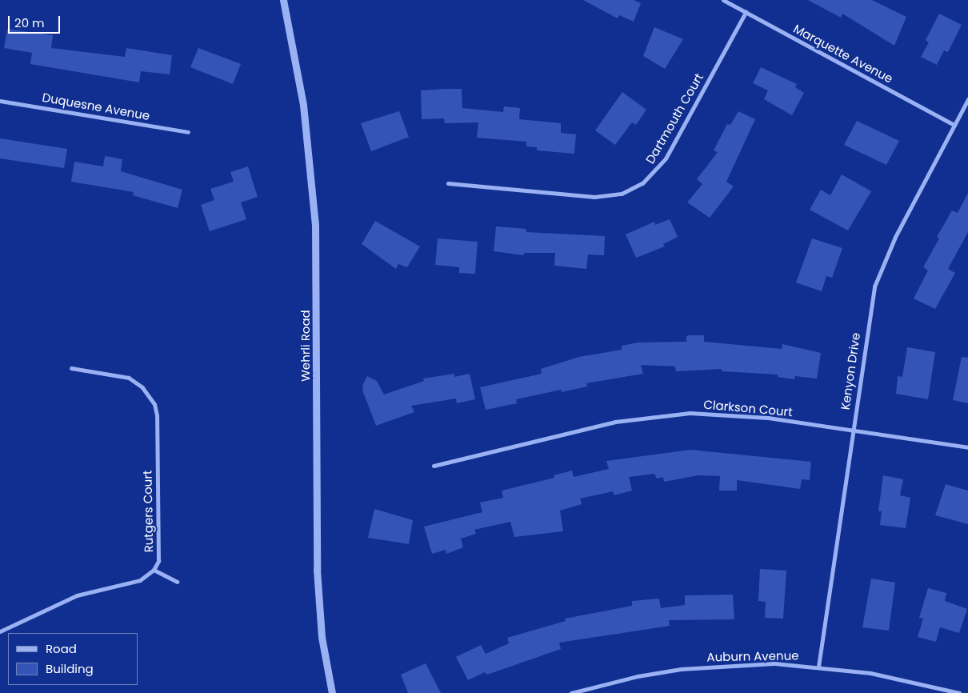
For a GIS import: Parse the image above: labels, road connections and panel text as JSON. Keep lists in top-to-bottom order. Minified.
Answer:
{"streets":{"street":["Marquette Avenue","Duquesne Avenue","Dartmouth Court","Wehrli Road","Kenyon Drive","Clarkson Court","Rutgers Court","Auburn Avenue"]},"crossings":[["Marquette Avenue","Dartmouth Court"],["Marquette Avenue","Kenyon Drive"],["Kenyon Drive","Clarkson Court"],["Kenyon Drive","Auburn Avenue"]],"legend":["Road","Building"],"scale_bar":"20 m"}
